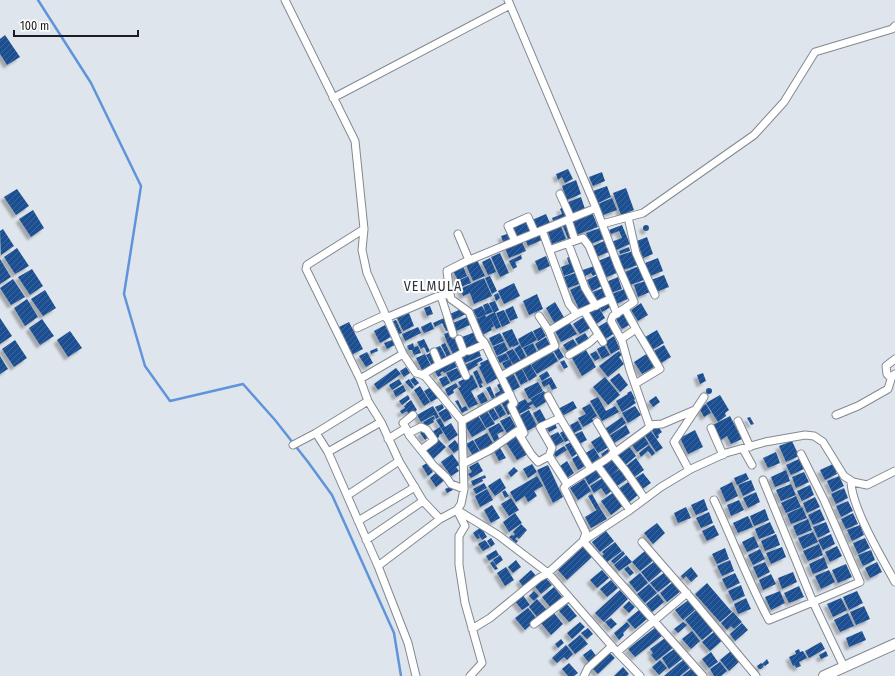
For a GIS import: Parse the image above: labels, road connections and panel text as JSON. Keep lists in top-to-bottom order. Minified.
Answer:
{"districts":["VELMULA"],"scale_bar":"100 m"}
